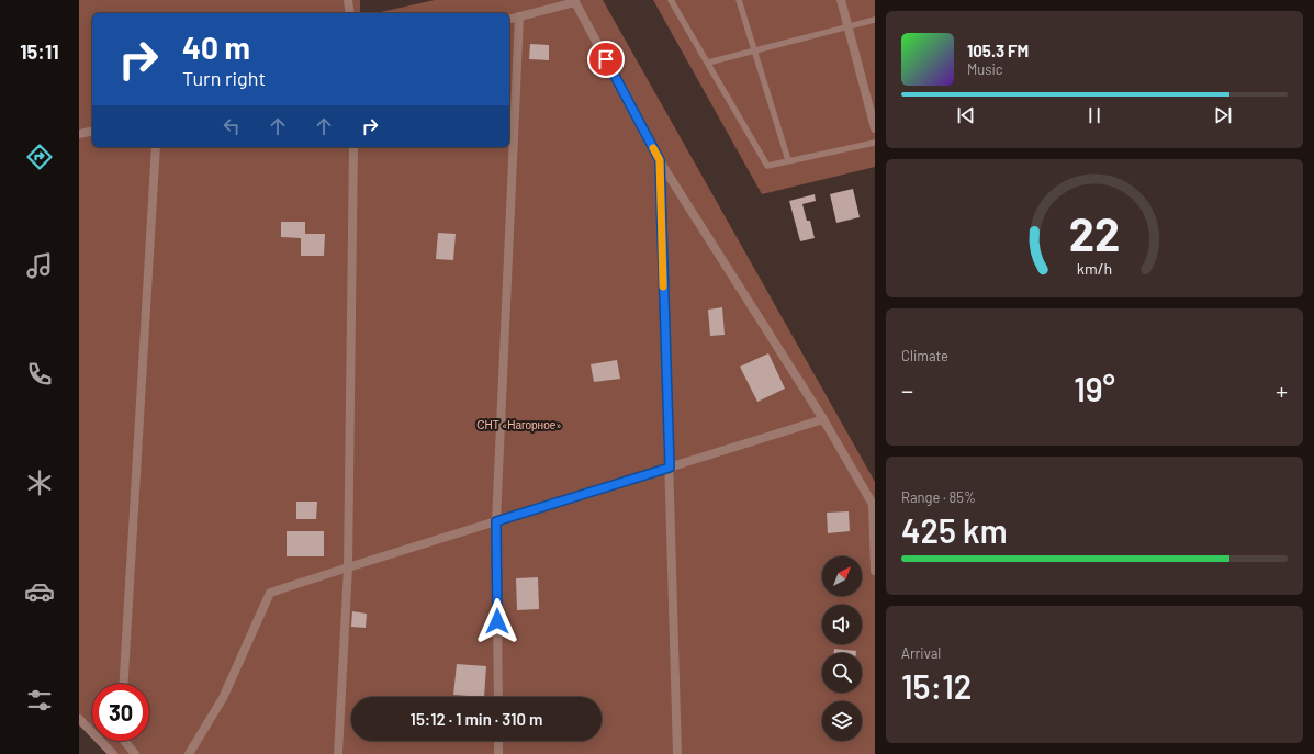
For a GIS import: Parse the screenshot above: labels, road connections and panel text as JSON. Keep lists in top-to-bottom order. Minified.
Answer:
{"parks":["СНТ «Нагорное»"],"north":"top right","page":{"tabs":"15:11","turn":["40 m","Turn right"],"song":["105.3 FM","Music"],"tile":["Climate",["Range · 85%","425 km"],["Arrival","15:12"]],"heat":["−","19°","+"],"limit":"30","trip":"15:12 · 1 min · 310 m","gauge":["22","km/h"]}}
